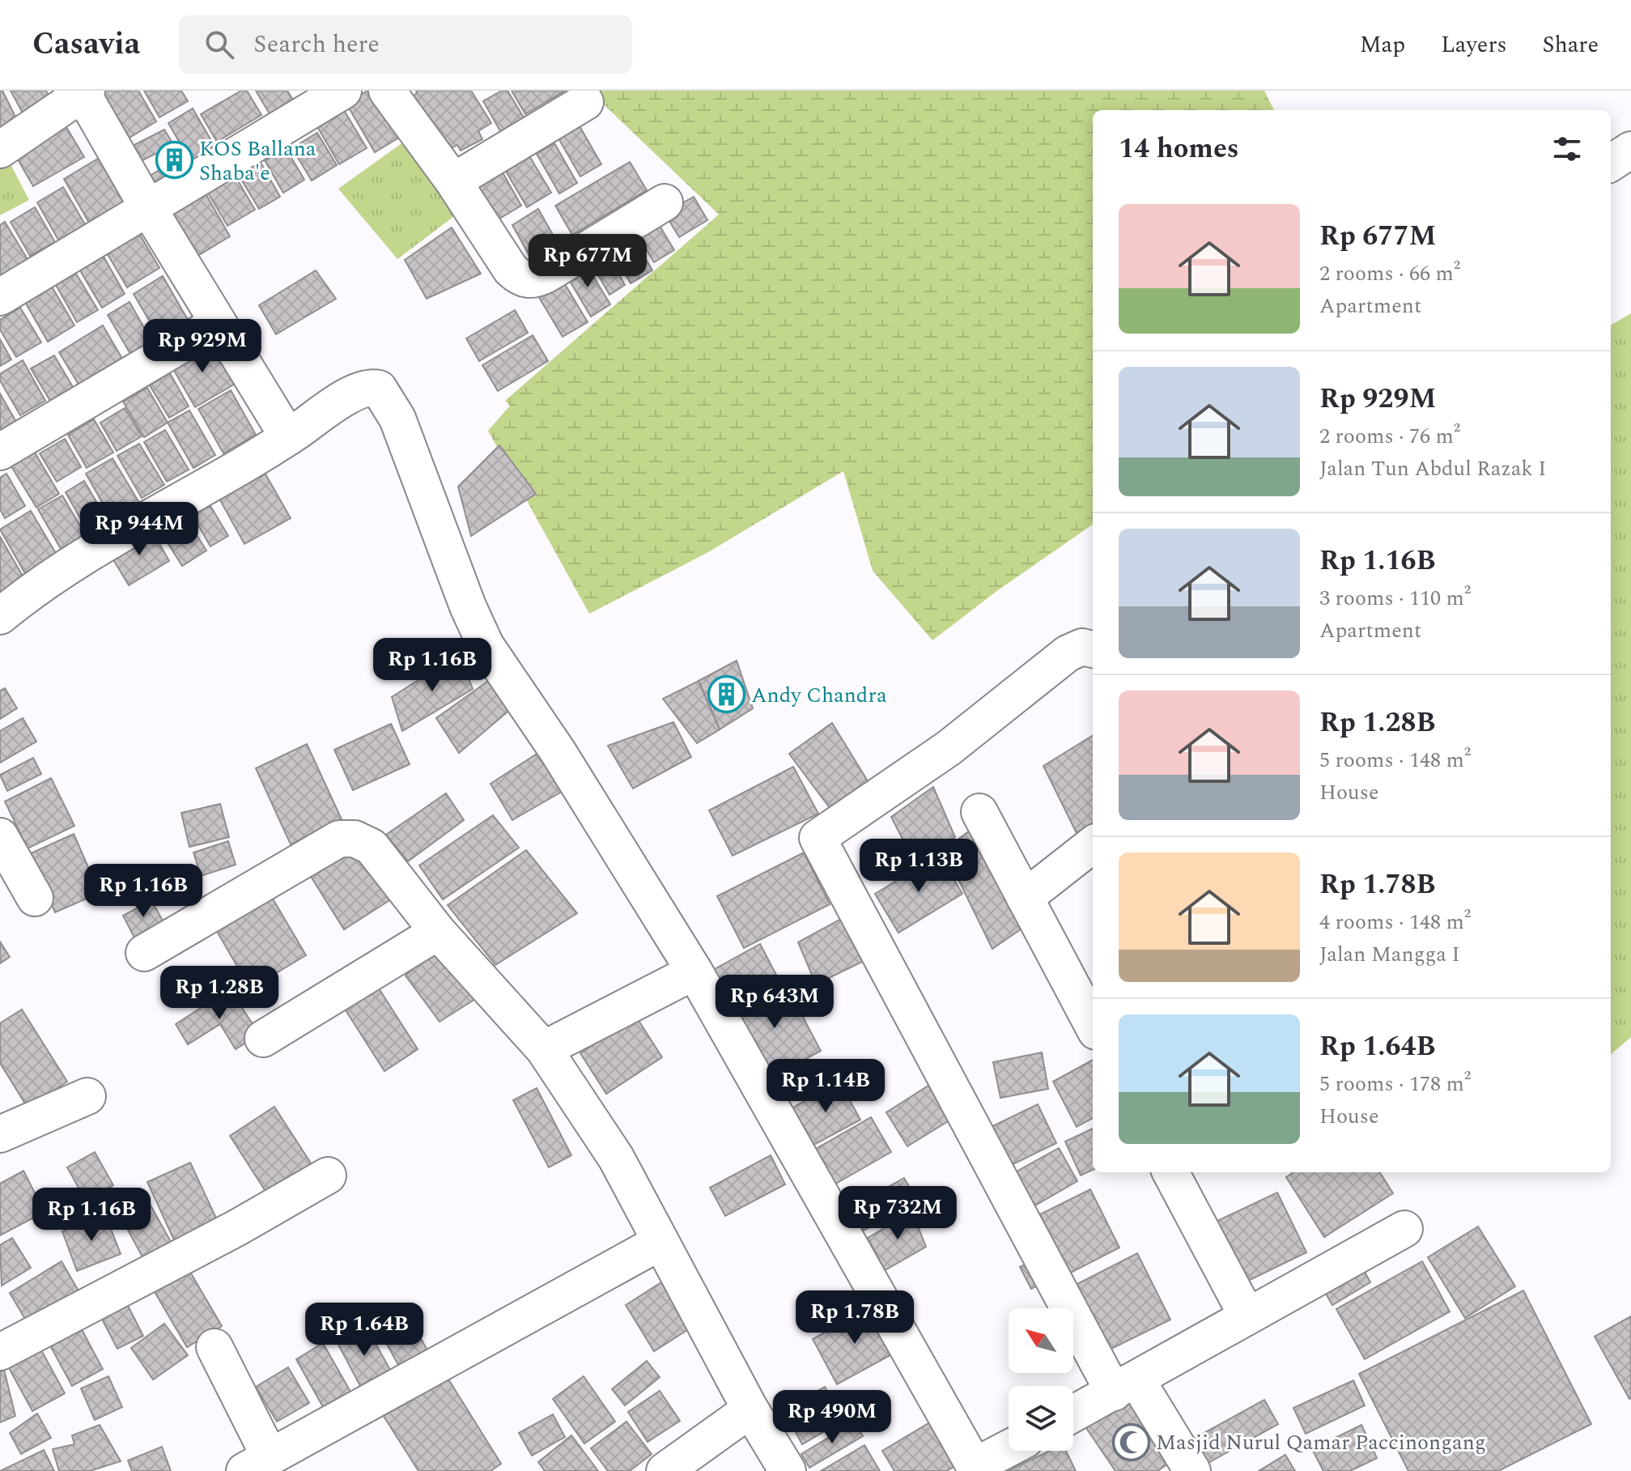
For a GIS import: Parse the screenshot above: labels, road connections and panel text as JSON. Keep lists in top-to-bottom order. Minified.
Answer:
{"places":{"building":["KOS Ballana Shaba'e","Andy Chandra"],"mosque":["Masjid Nurul Qamar Paccinongang"]},"north":"top left","page":{"header":"Casavia","search":"Search here","nav":["Map","Layers","Share"],"heading":"14 homes","list":[{"name":"Rp 677M","note":"2 rooms · 66 m² · Apartment"},{"name":"Rp 929M","note":"2 rooms · 76 m² · Jalan Tun Abdul Razak I"},{"name":"Rp 1.16B","note":"3 rooms · 110 m² · Apartment"},{"name":"Rp 1.28B","note":"5 rooms · 148 m² · House"},{"name":"Rp 1.78B","note":"4 rooms · 148 m² · Jalan Mangga I"},{"name":"Rp 1.64B","note":"5 rooms · 178 m² · House"}],"price":["Rp 677M","Rp 929M","Rp 944M","Rp 1.16B","Rp 1.13B","Rp 1.16B","Rp 1.28B","Rp 643M","Rp 1.14B","Rp 732M","Rp 1.16B","Rp 1.78B","Rp 1.64B","Rp 490M"]}}
